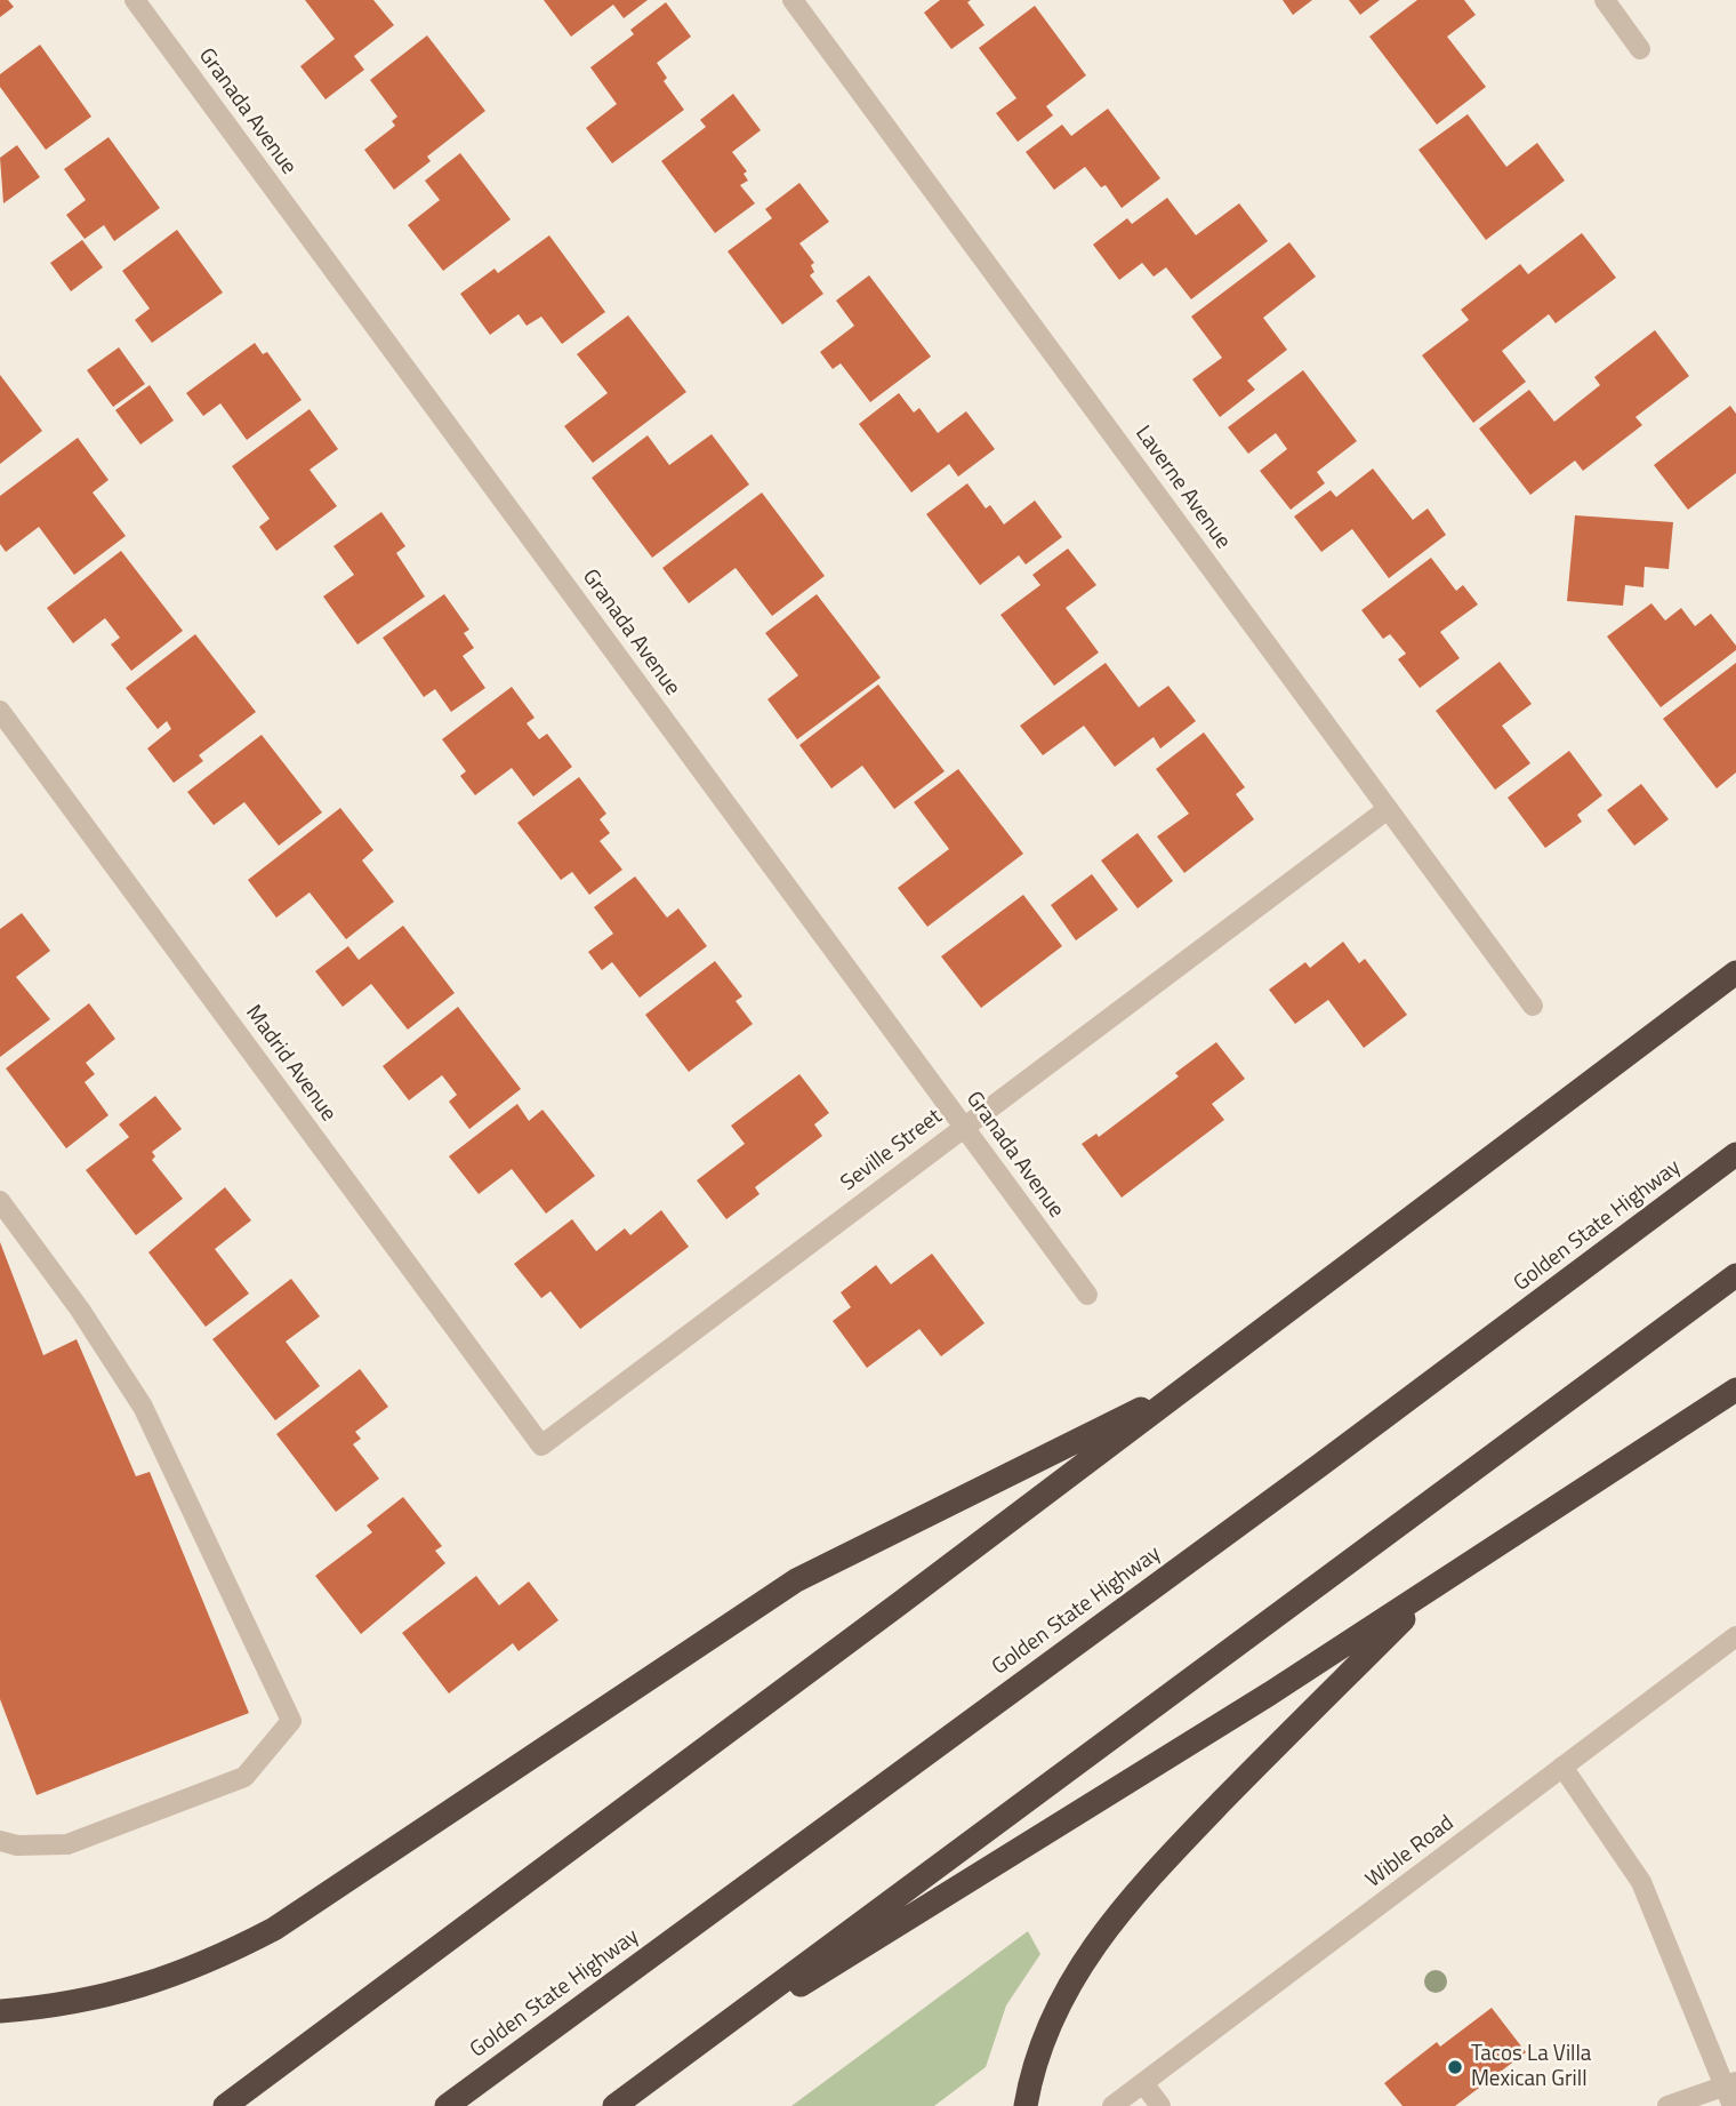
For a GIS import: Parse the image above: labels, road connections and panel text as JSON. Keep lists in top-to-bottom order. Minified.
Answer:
{"streets":{"highway":["Golden State Highway"],"street":["Granada Avenue","Laverne Avenue","Madrid Avenue","Seville Street","Wible Road"]},"crossings":[["Granada Avenue","Seville Street"],["Laverne Avenue","Seville Street"],["Madrid Avenue","Seville Street"]],"places":["Tacos La Villa Mexican Grill"]}
